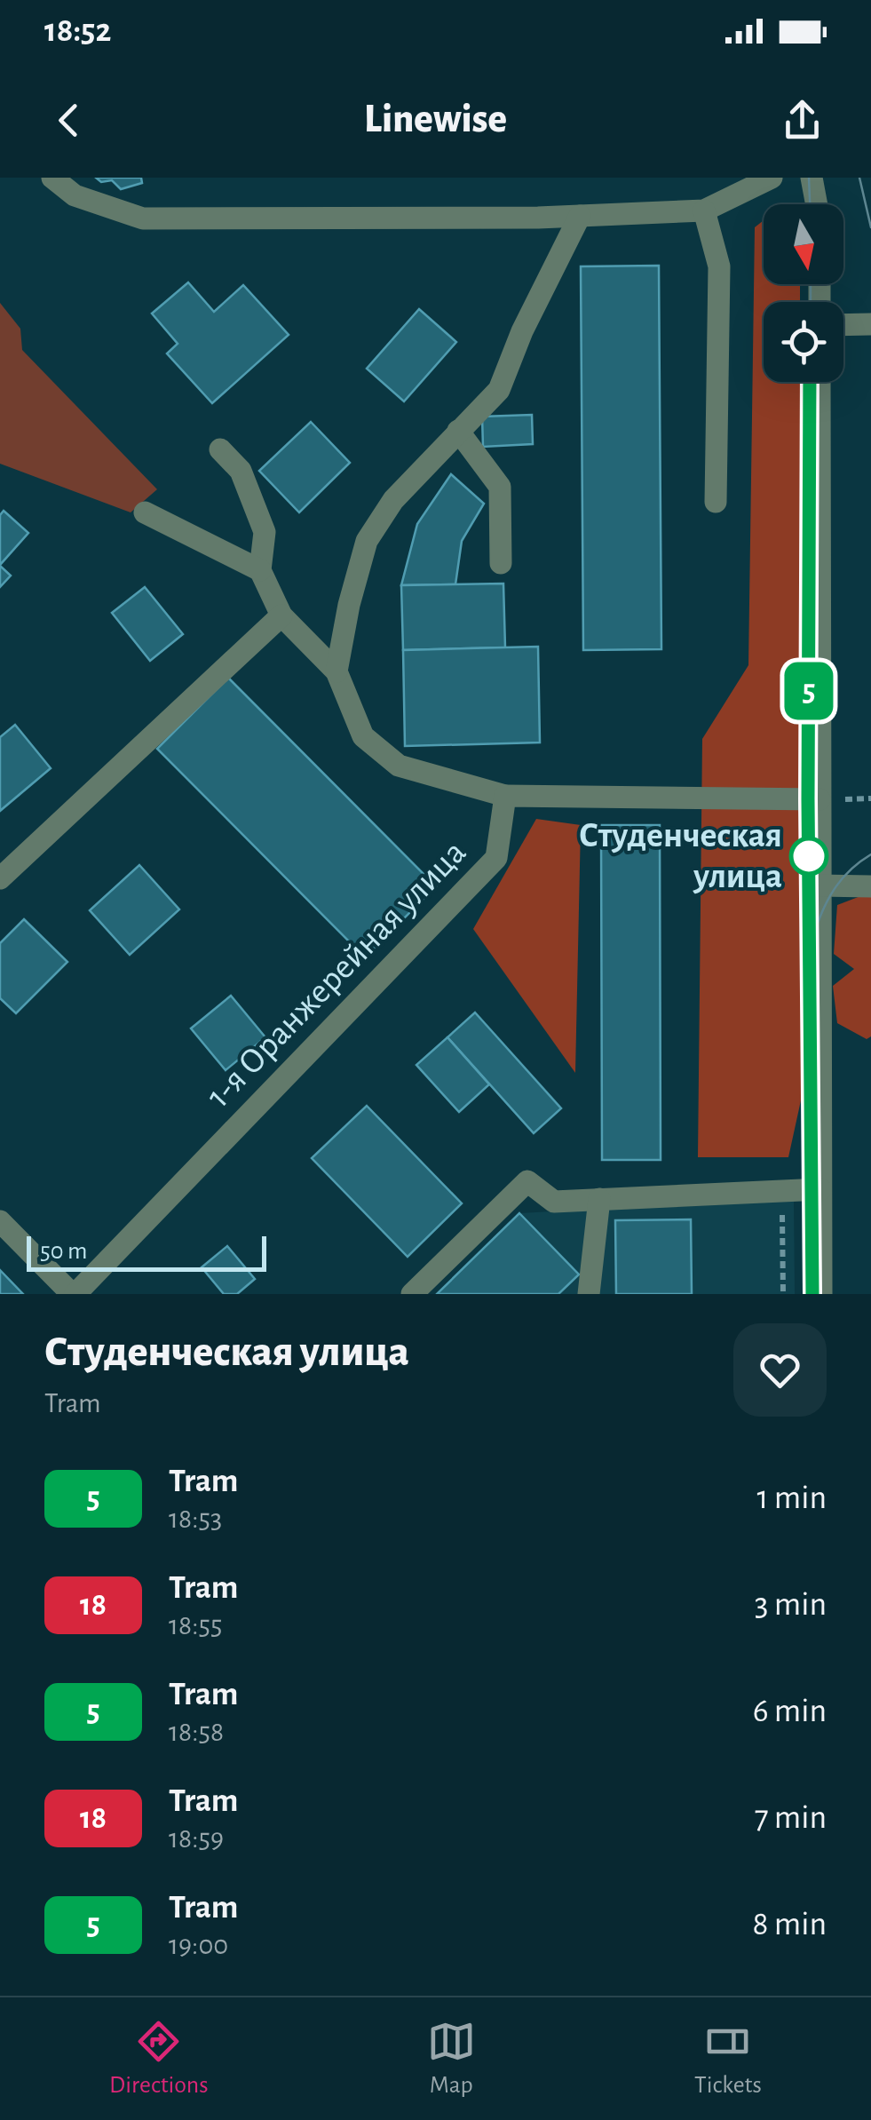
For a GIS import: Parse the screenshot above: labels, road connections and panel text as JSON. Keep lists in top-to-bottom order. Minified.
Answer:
{"streets":{"street":["1-я Оранжерейная улица"]},"places":["Студенческая улица"],"lines":["tram line 5"],"scale_bar":"50 m","north":"bottom","page":{"status":"18:52","header":"Linewise","on_map":"5","scale":"50 m","heading":["Студенческая улица","Tram"],"list":[{"mark":"5","name":"Tram","note":"18:53","value":"1 min"},{"mark":"18","name":"Tram","note":"18:55","value":"3 min"},{"mark":"5","name":"Tram","note":"18:58","value":"6 min"},{"mark":"18","name":"Tram","note":"18:59","value":"7 min"},{"mark":"5","name":"Tram","note":"19:00","value":"8 min"}],"tabs":["Directions","Map","Tickets"]}}
